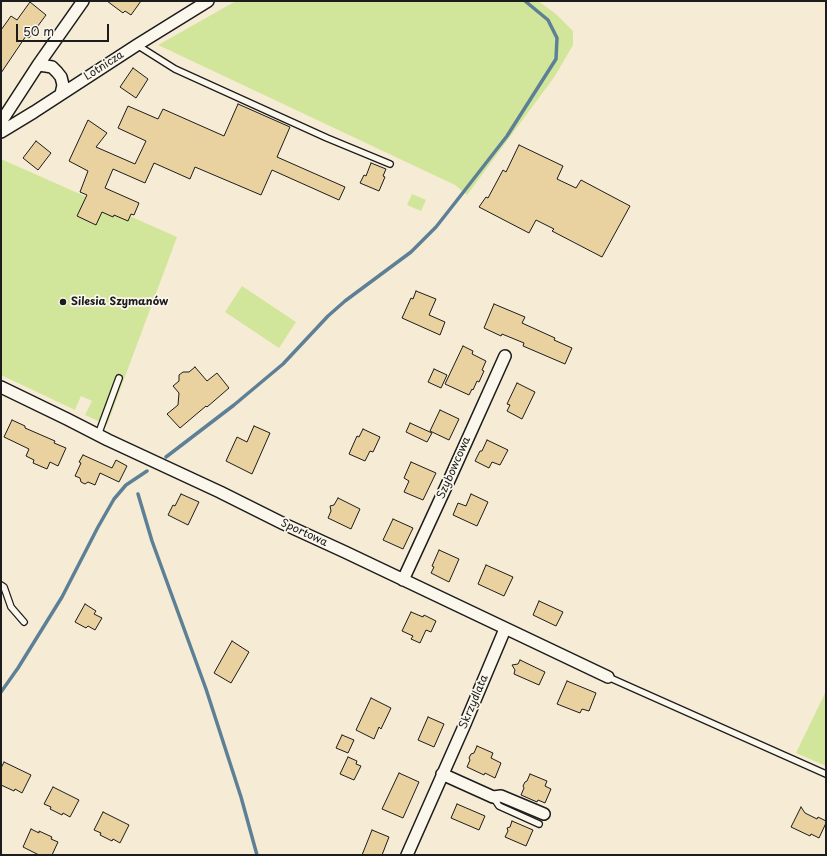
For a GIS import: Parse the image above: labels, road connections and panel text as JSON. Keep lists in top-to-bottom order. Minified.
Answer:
{"streets":{"street":["Lotnicza","Szybowcowa","Sportowa","Skrzydlata"]},"crossings":[["Szybowcowa","Sportowa"],["Sportowa","Skrzydlata"]],"places":["Silesia Szymanów"],"scale_bar":"50 m"}
